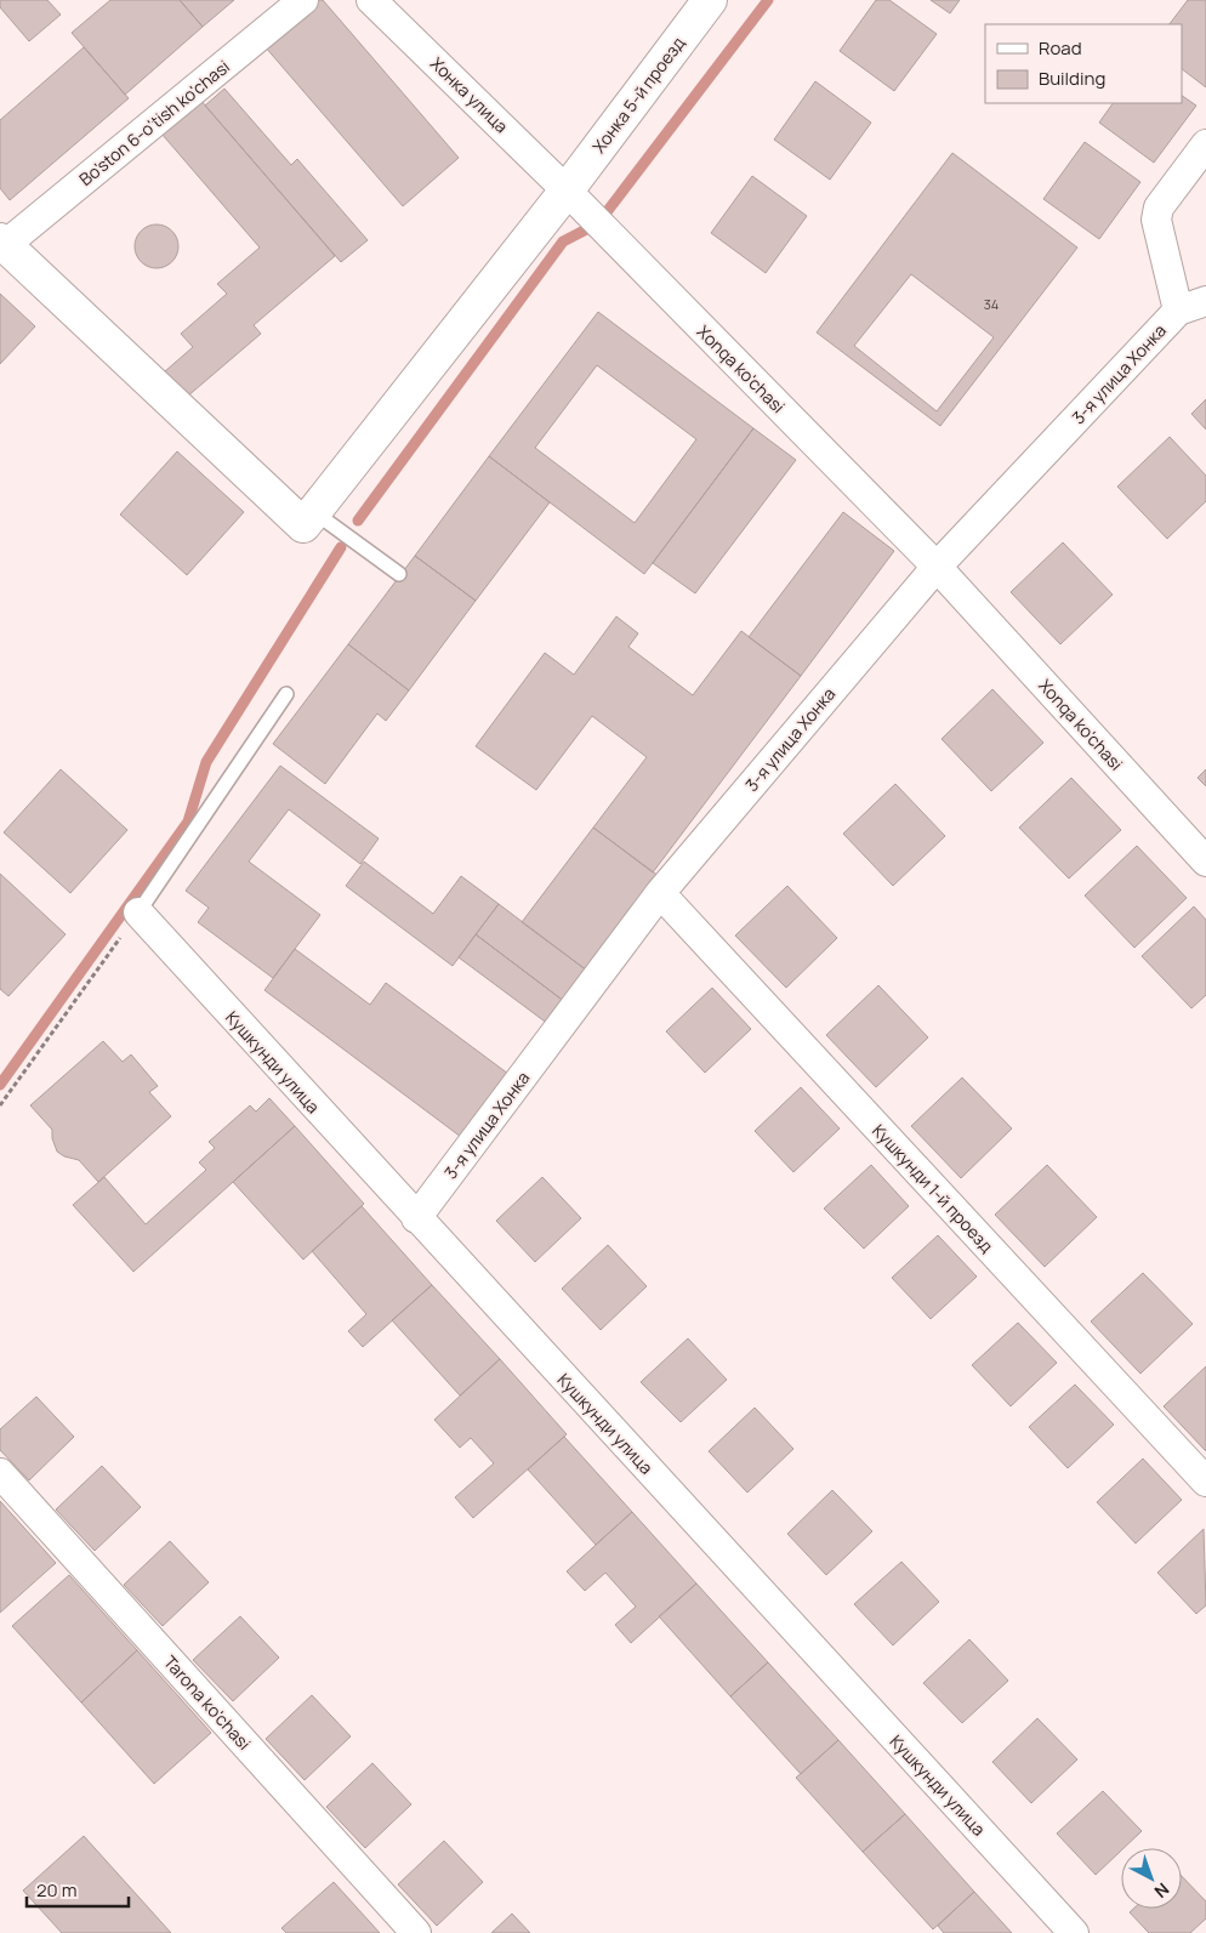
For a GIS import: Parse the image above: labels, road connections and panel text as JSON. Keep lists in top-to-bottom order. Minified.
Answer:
{"streets":{"street":["Хонка улица","Хонка 5-й проезд","Bo'ston 6-o'tish ko'chasi","Xonqa ko'chasi","3-я улица Хонка","Кушкунди улица","Кушкунди 1-й проезд","Tarona ko'chasi"]},"crossings":[["Хонка улица","Хонка 5-й проезд"],["Хонка улица","Xonqa ko'chasi"],["Хонка 5-й проезд","Xonqa ko'chasi"],["Xonqa ko'chasi","3-я улица Хонка"],["3-я улица Хонка","Кушкунди улица"],["3-я улица Хонка","Кушкунди 1-й проезд"]],"house_numbers":["34"],"legend":["Road","Building"],"scale_bar":"20 m","north":"bottom right"}
